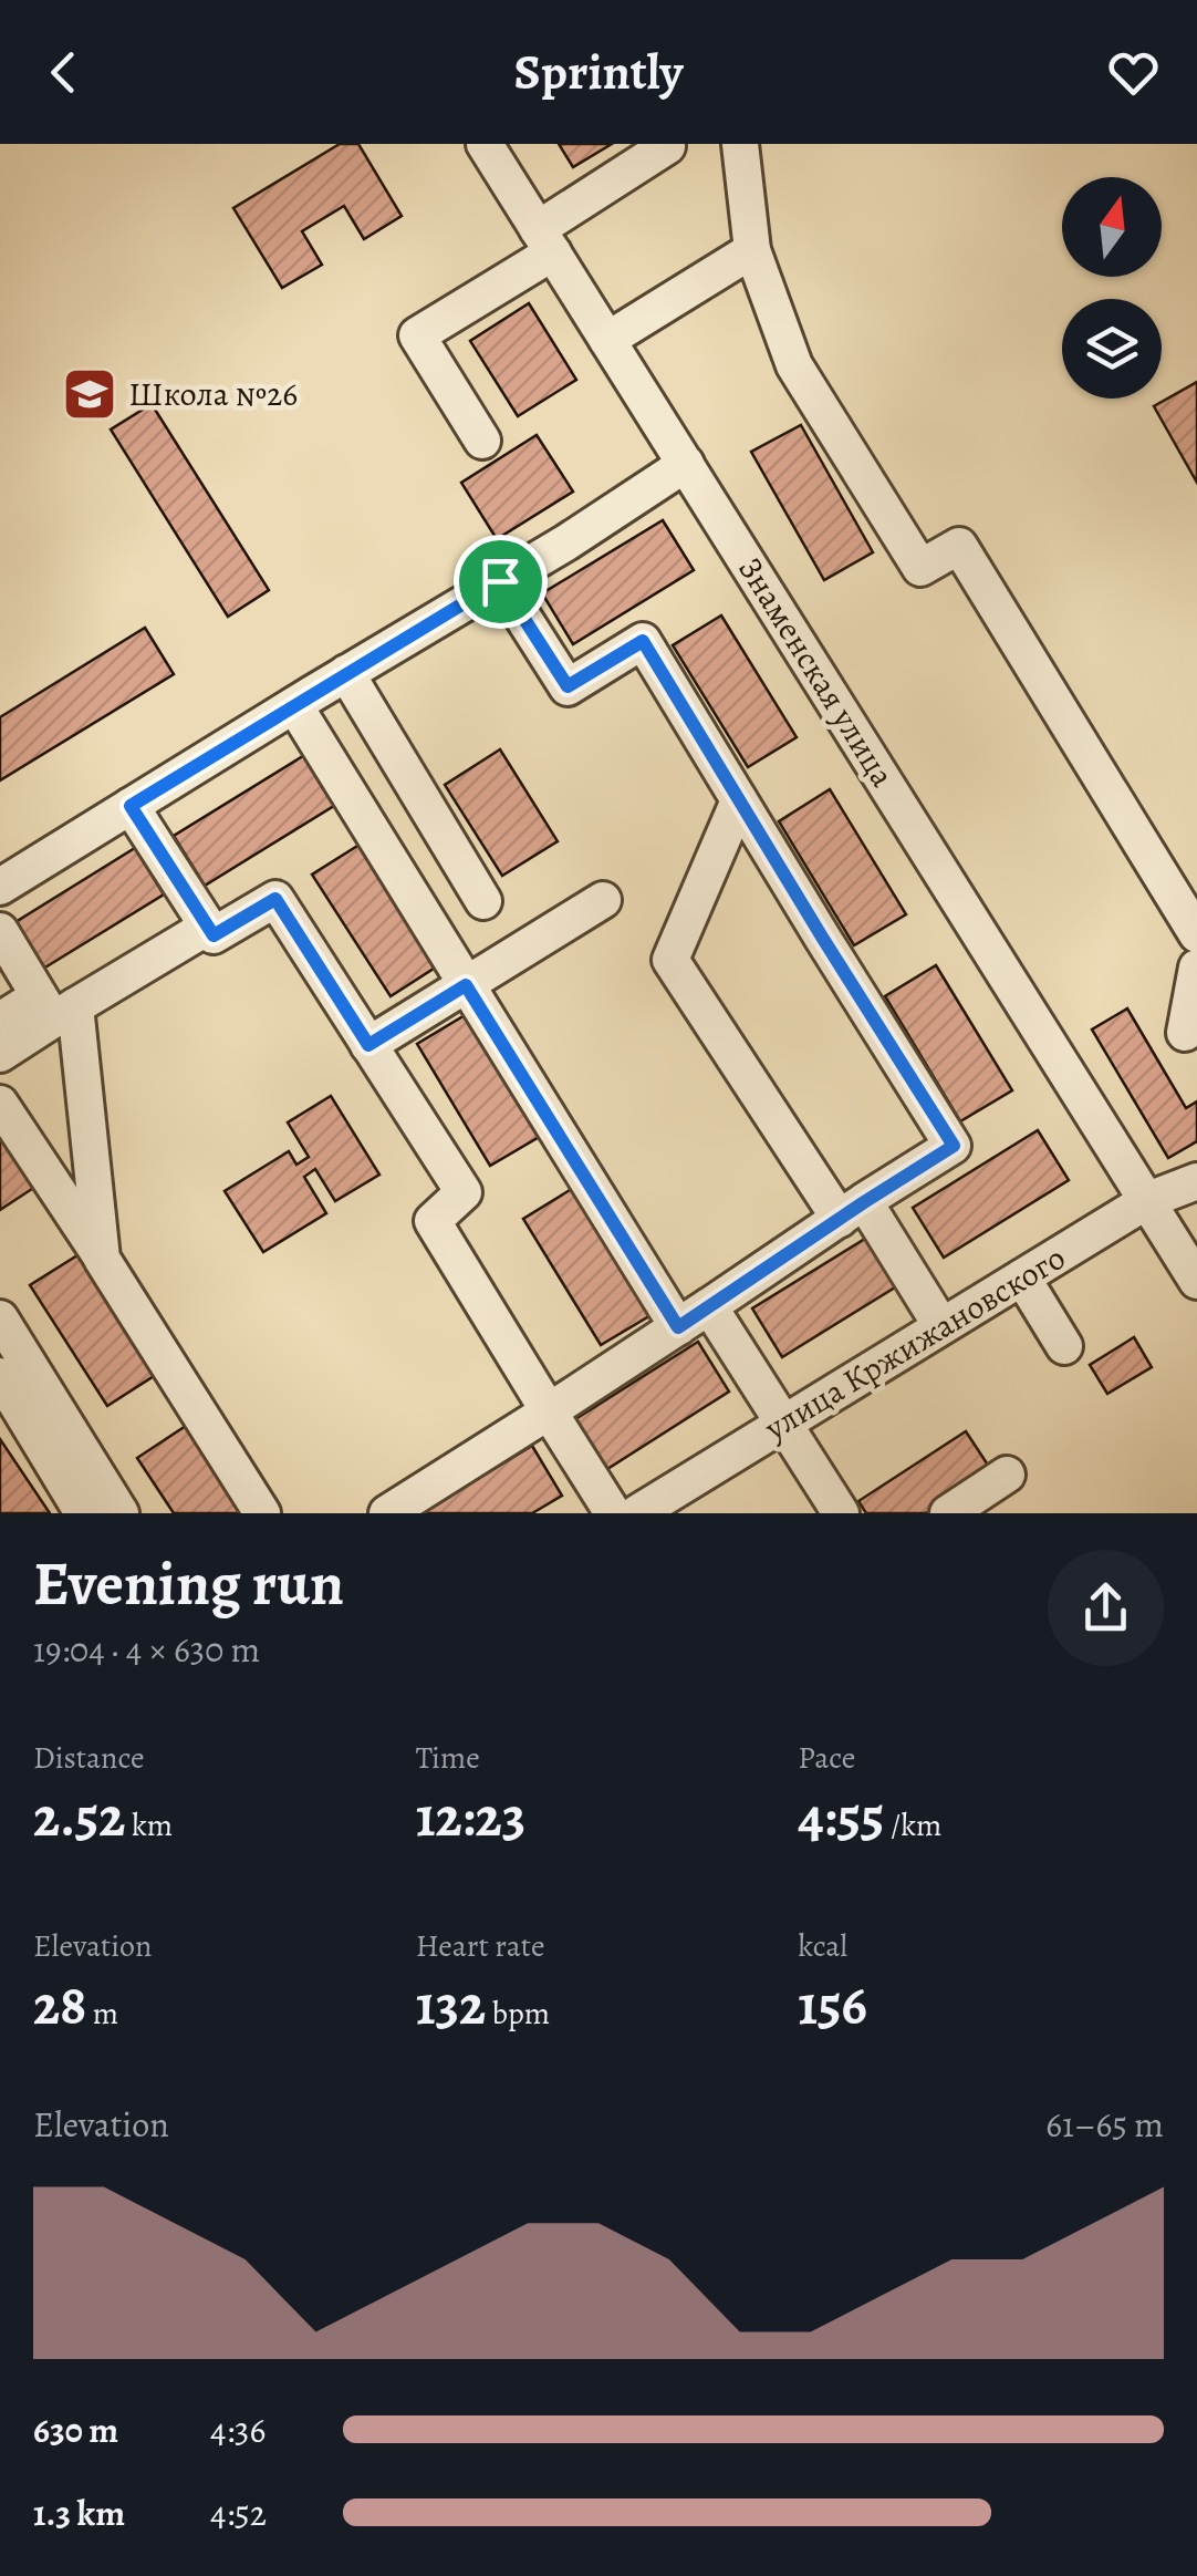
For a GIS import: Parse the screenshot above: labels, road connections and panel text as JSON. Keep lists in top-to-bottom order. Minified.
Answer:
{"streets":{"street":["Знаменская улица","улица Кржижановского"]},"crossings":[["Знаменская улица","улица Кржижановского"]],"places":{"school or university":["Школа №26"]},"north":"top","page":{"header":"Sprintly","heading":["Evening run","19:04 · 4 × 630 m"],"stats":[["Distance","2.52 km"],["Time","12:23"],["Pace","4:55 /km"],["Elevation","28 m"],["Heart rate","132 bpm"],["kcal","156"]],"chart":["Elevation","61–65 m"],"list":[{"name":"630 m","note":"4:36"},{"name":"1.3 km","note":"4:52"}]}}
